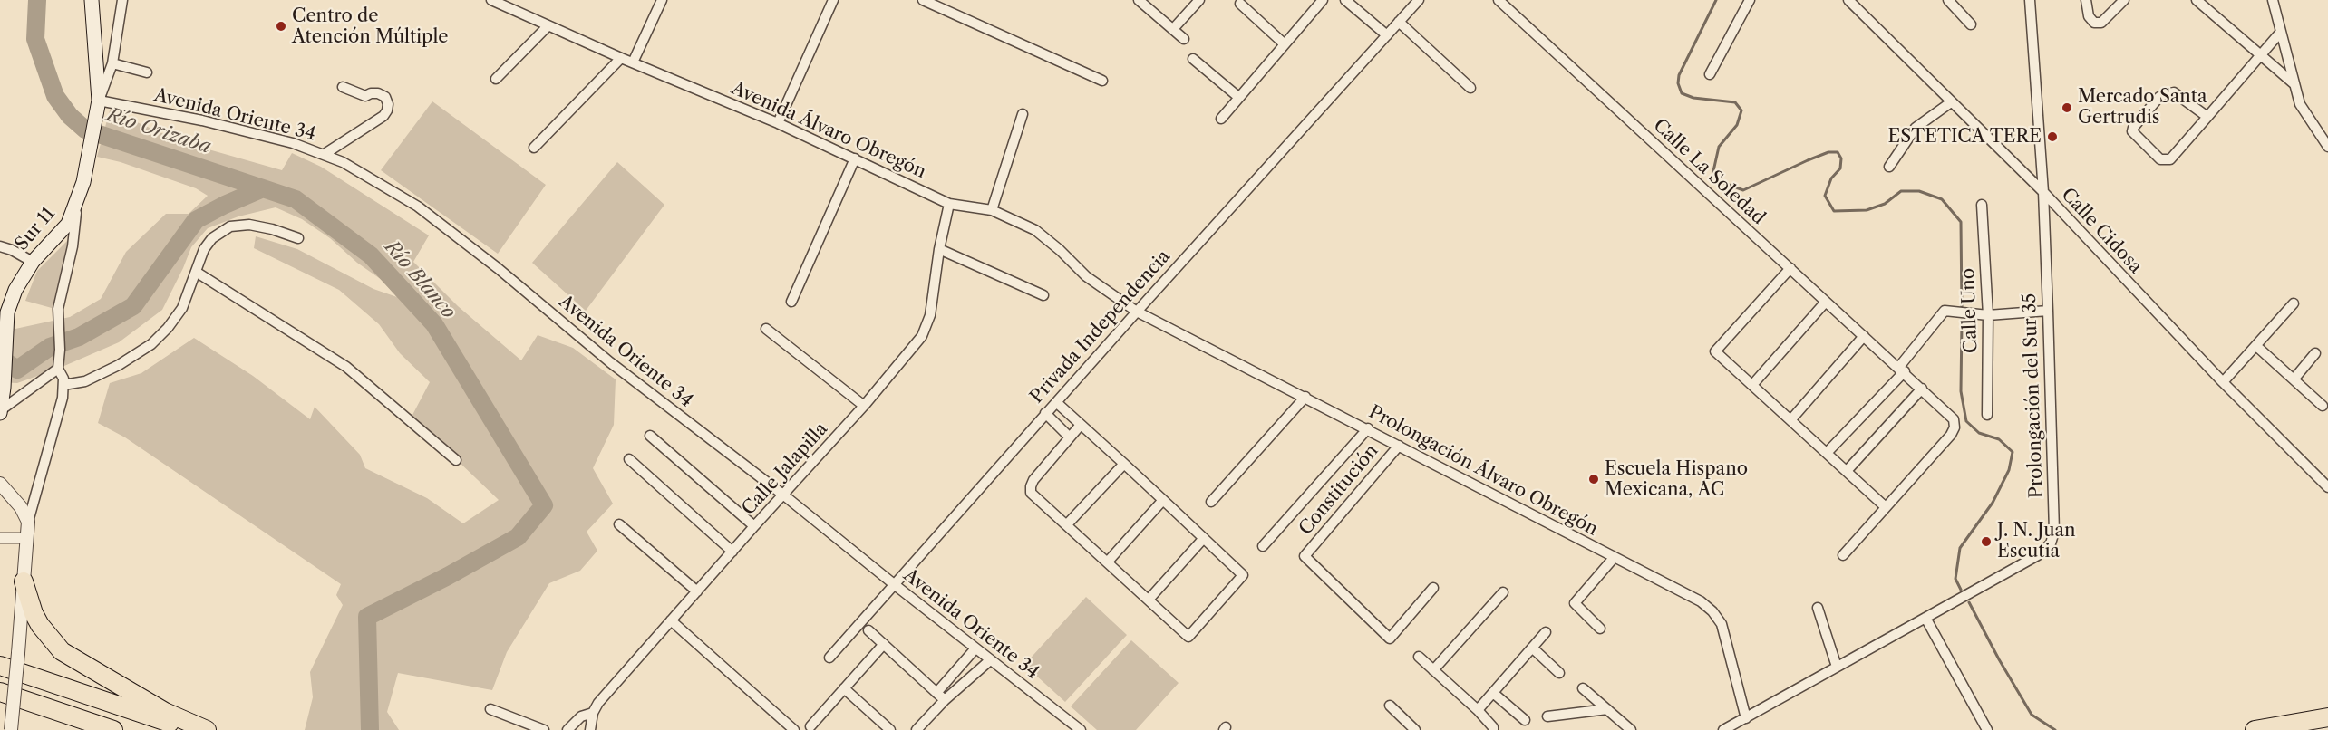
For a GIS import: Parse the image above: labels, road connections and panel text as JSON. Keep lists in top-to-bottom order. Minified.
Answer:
{"streets":{"main road":["Sur 11"],"street":["Avenida Oriente 34","Avenida Álvaro Obregón","Calle La Soledad","Calle Cidosa","Calle Uno","Privada Independencia","Prolongación del Sur 35","Calle Jalapilla","Prolongación Álvaro Obregón","Constitución"]},"crossings":[["Avenida Oriente 34","Sur 11"],["Avenida Oriente 34","Privada Independencia"],["Avenida Oriente 34","Calle Jalapilla"],["Avenida Álvaro Obregón","Privada Independencia"],["Avenida Álvaro Obregón","Calle Jalapilla"],["Avenida Álvaro Obregón","Prolongación Álvaro Obregón"],["Calle Cidosa","Prolongación del Sur 35"],["Privada Independencia","Prolongación Álvaro Obregón"],["Prolongación del Sur 35","Prolongación Álvaro Obregón"],["Prolongación Álvaro Obregón","Constitución"]],"water":["Río Orizaba","Río Blanco"],"places":["Centro de Atención Múltiple","Mercado Santa Gertrudis","ESTETICA TERE","Escuela Hispano Mexicana, AC","J. N. Juan Escutia"]}
